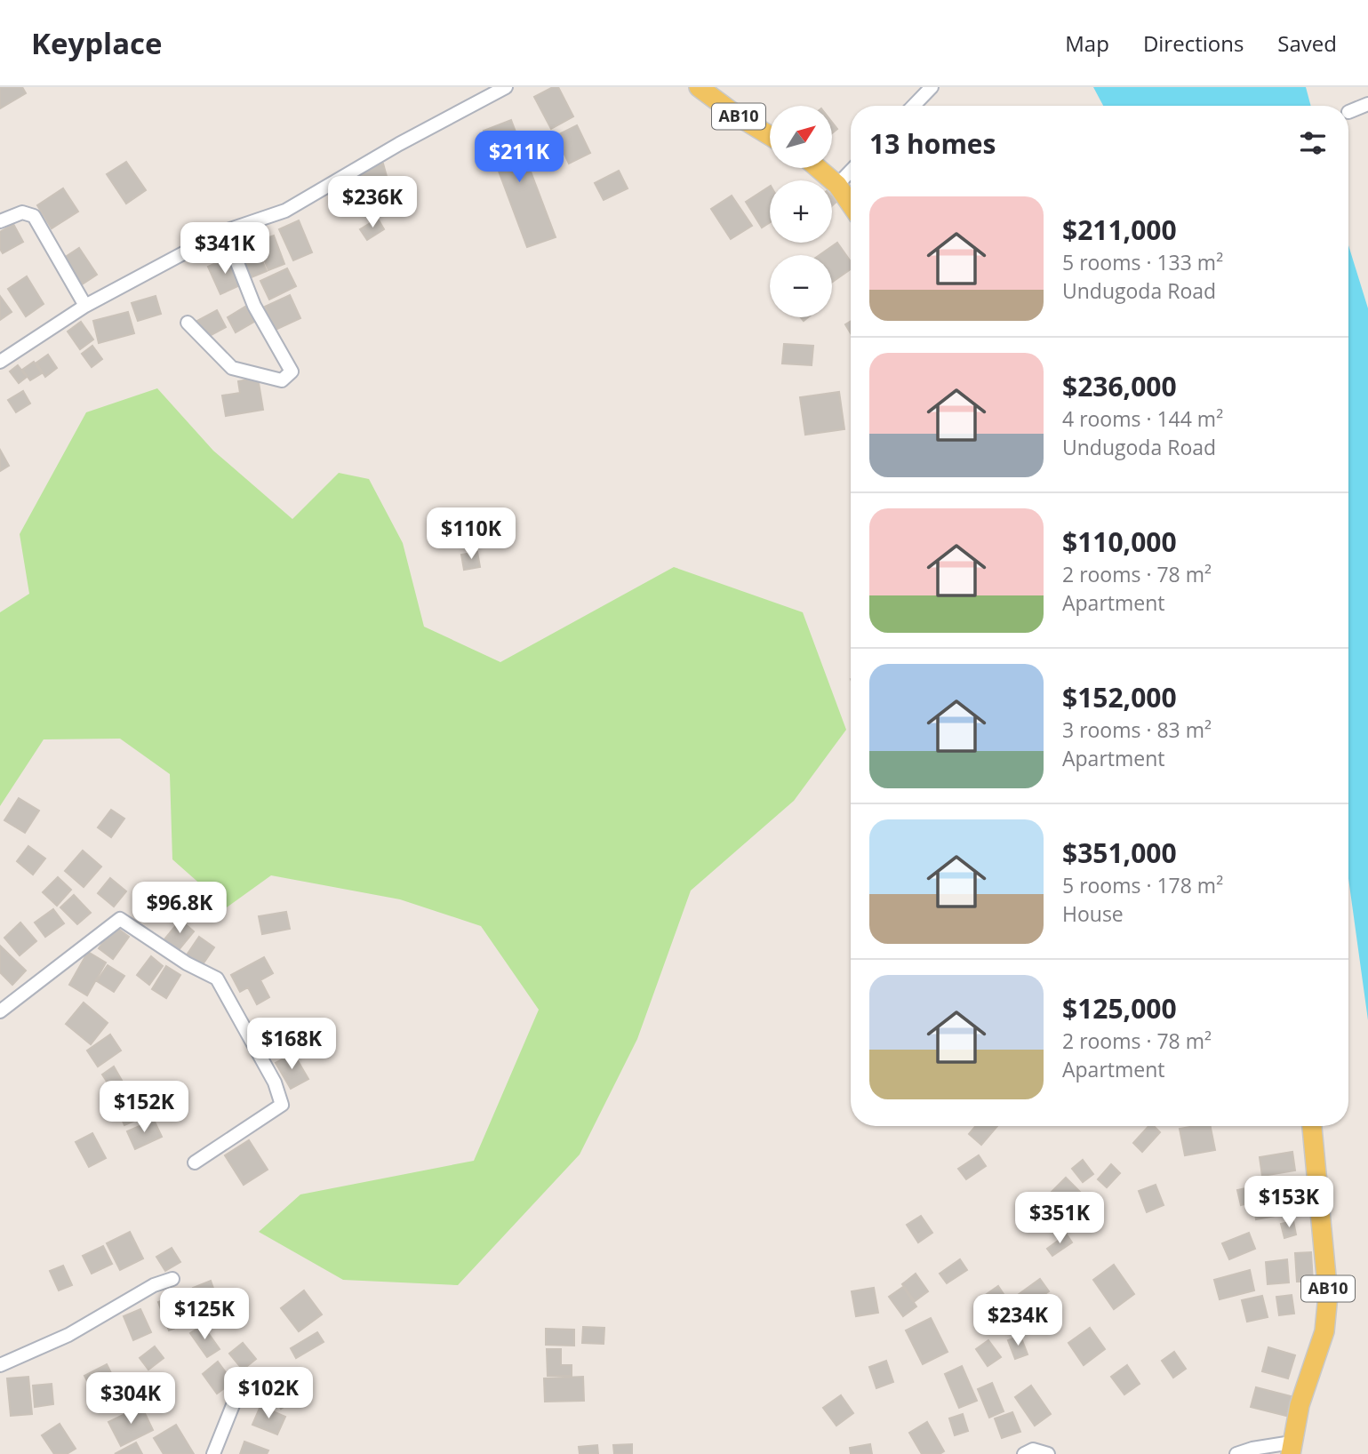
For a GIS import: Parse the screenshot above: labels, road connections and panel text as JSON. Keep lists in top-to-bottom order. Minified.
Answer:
{"streets":{"main road":["AB10"]},"north":"top right","page":{"header":"Keyplace","nav":["Map","Directions","Saved"],"map_buttons":["+","−"],"heading":"13 homes","price":["$211K","$236K","$341K","$110K","$96.8K","$168K","$152K","$153K","$351K","$125K","$234K","$102K","$304K"],"list":[{"name":"$211,000","note":"5 rooms · 133 m² · Undugoda Road"},{"name":"$236,000","note":"4 rooms · 144 m² · Undugoda Road"},{"name":"$110,000","note":"2 rooms · 78 m² · Apartment"},{"name":"$152,000","note":"3 rooms · 83 m² · Apartment"},{"name":"$351,000","note":"5 rooms · 178 m² · House"},{"name":"$125,000","note":"2 rooms · 78 m² · Apartment"}]}}
